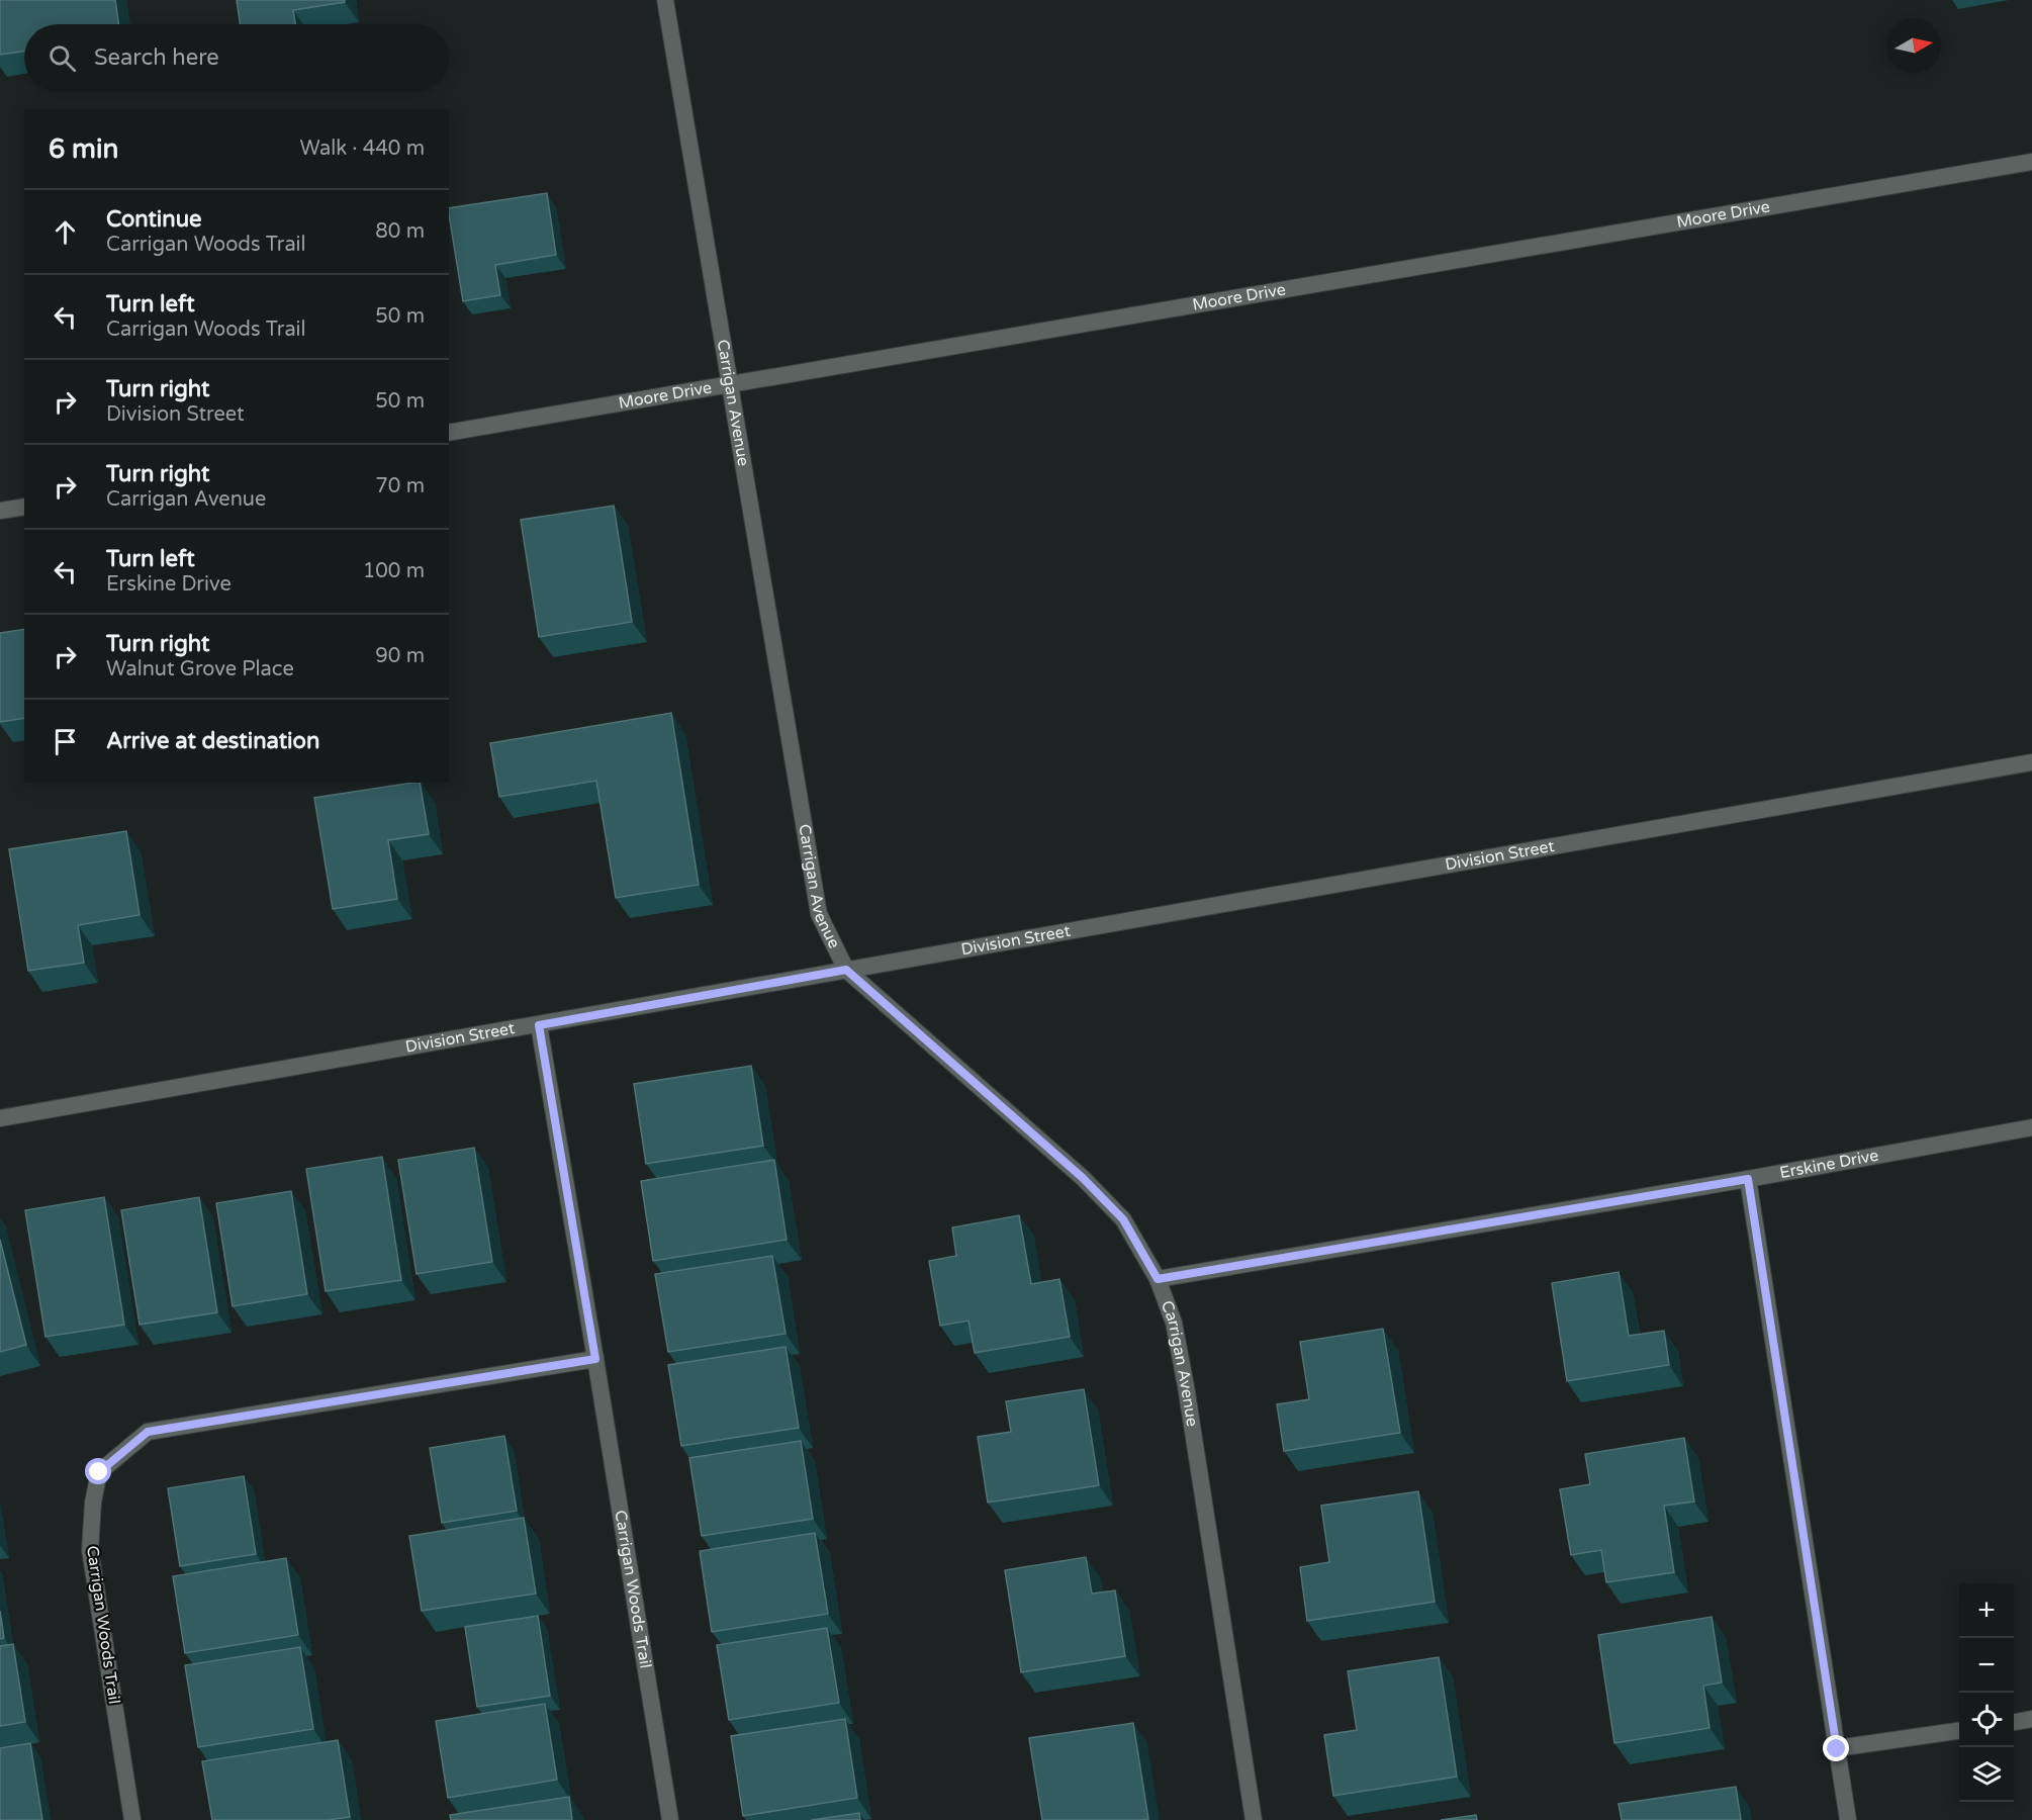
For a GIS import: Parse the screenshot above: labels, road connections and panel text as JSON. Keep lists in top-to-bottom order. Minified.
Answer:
{"streets":{"street":["Moore Drive","Carrigan Avenue","Division Street","Erskine Drive","Carrigan Woods Trail"]},"crossings":[["Moore Drive","Carrigan Avenue"],["Carrigan Avenue","Division Street"],["Carrigan Avenue","Erskine Drive"],["Division Street","Carrigan Woods Trail"]],"north":"right","page":{"search":"Search here","heading":["6 min","Walk · 440 m"],"list":[["Continue","Carrigan Woods Trail","80 m"],["Turn left","Carrigan Woods Trail","50 m"],["Turn right","Division Street","50 m"],["Turn right","Carrigan Avenue","70 m"],["Turn left","Erskine Drive","100 m"],["Turn right","Walnut Grove Place","90 m"],"Arrive at destination"],"map_buttons":["+","−"]}}
